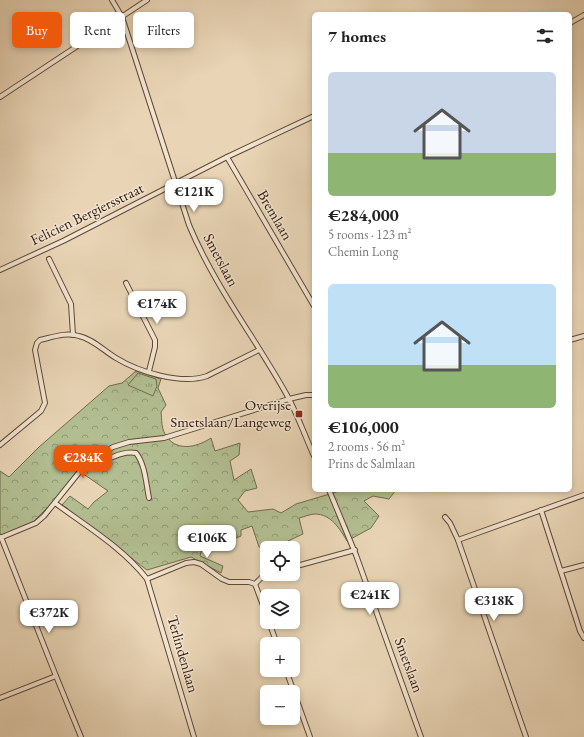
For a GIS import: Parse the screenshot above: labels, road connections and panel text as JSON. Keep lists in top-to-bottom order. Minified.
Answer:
{"streets":{"street":["Felicien Bergiersstraat","Bremlaan","Smetslaan","Terlindenlaan"]},"crossings":[["Felicien Bergiersstraat","Bremlaan"],["Felicien Bergiersstraat","Smetslaan"]],"places":{"transit":["Overijse Smetslaan/Langeweg"]},"page":{"chip":["Buy","Rent","Filters"],"heading":"7 homes","list":[{"name":"€284,000","note":"5 rooms · 123 m² · Chemin Long"},{"name":"€106,000","note":"2 rooms · 56 m² · Prins de Salmlaan"}],"price":["€121K","€174K","€284K","€106K","€241K","€318K","€372K"],"map_buttons":["+","−"]}}
